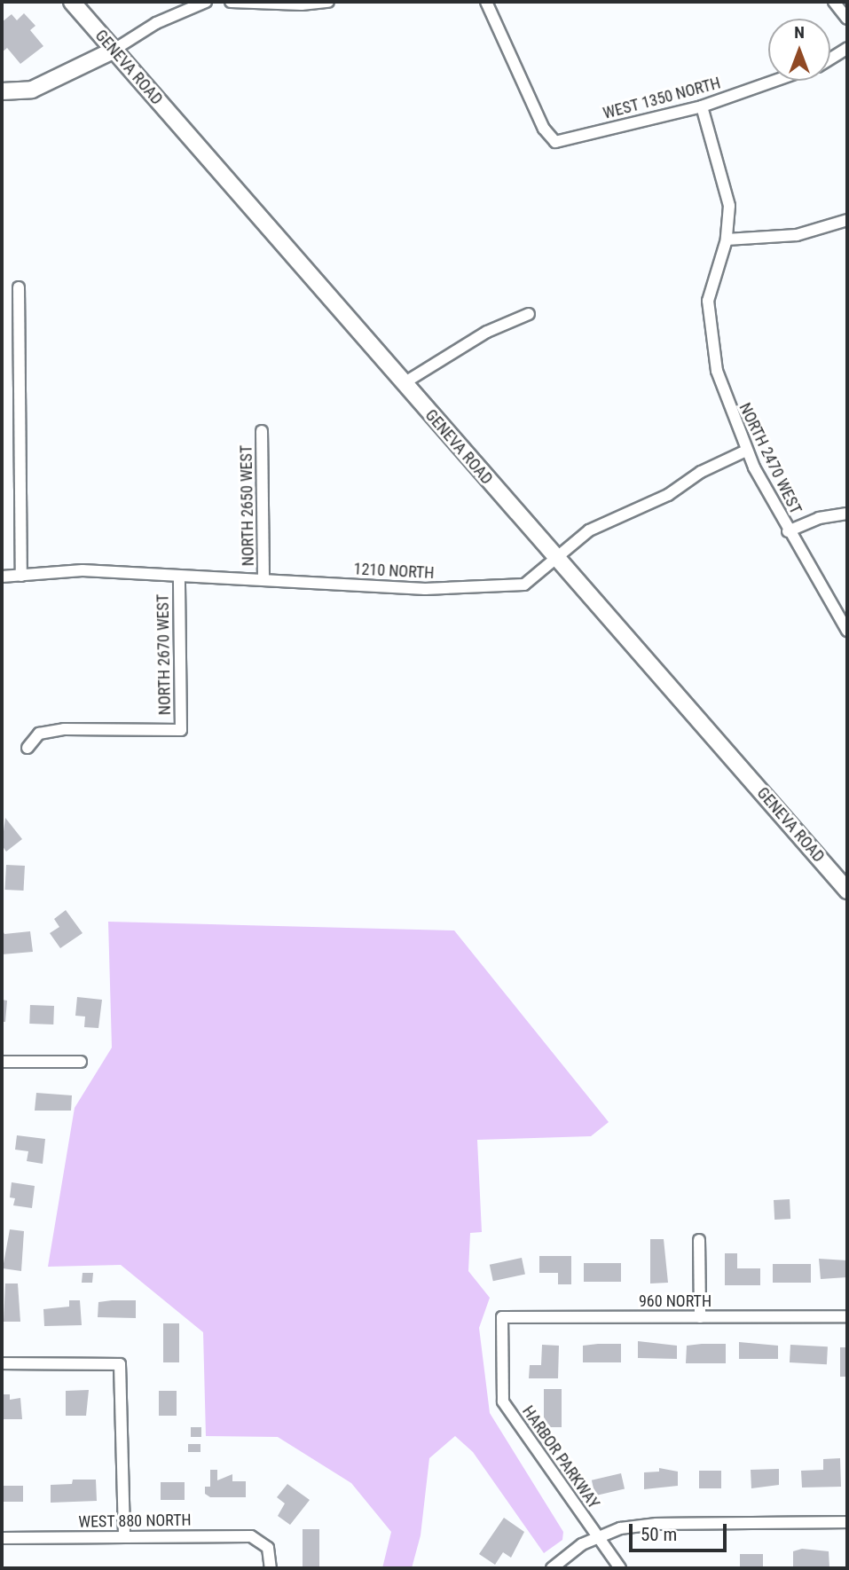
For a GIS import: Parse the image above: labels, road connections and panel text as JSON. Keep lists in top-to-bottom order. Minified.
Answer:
{"streets":{"main road":["GENEVA ROAD"],"street":["WEST 1350 NORTH","NORTH 2470 WEST","NORTH 2650 WEST","1210 NORTH","NORTH 2670 WEST","960 NORTH","HARBOR PARKWAY","WEST 880 NORTH"]},"crossings":[["GENEVA ROAD","1210 NORTH"],["WEST 1350 NORTH","NORTH 2470 WEST"],["NORTH 2470 WEST","1210 NORTH"],["NORTH 2650 WEST","1210 NORTH"],["1210 NORTH","NORTH 2670 WEST"],["960 NORTH","HARBOR PARKWAY"]],"scale_bar":"50 m","north":"top"}
